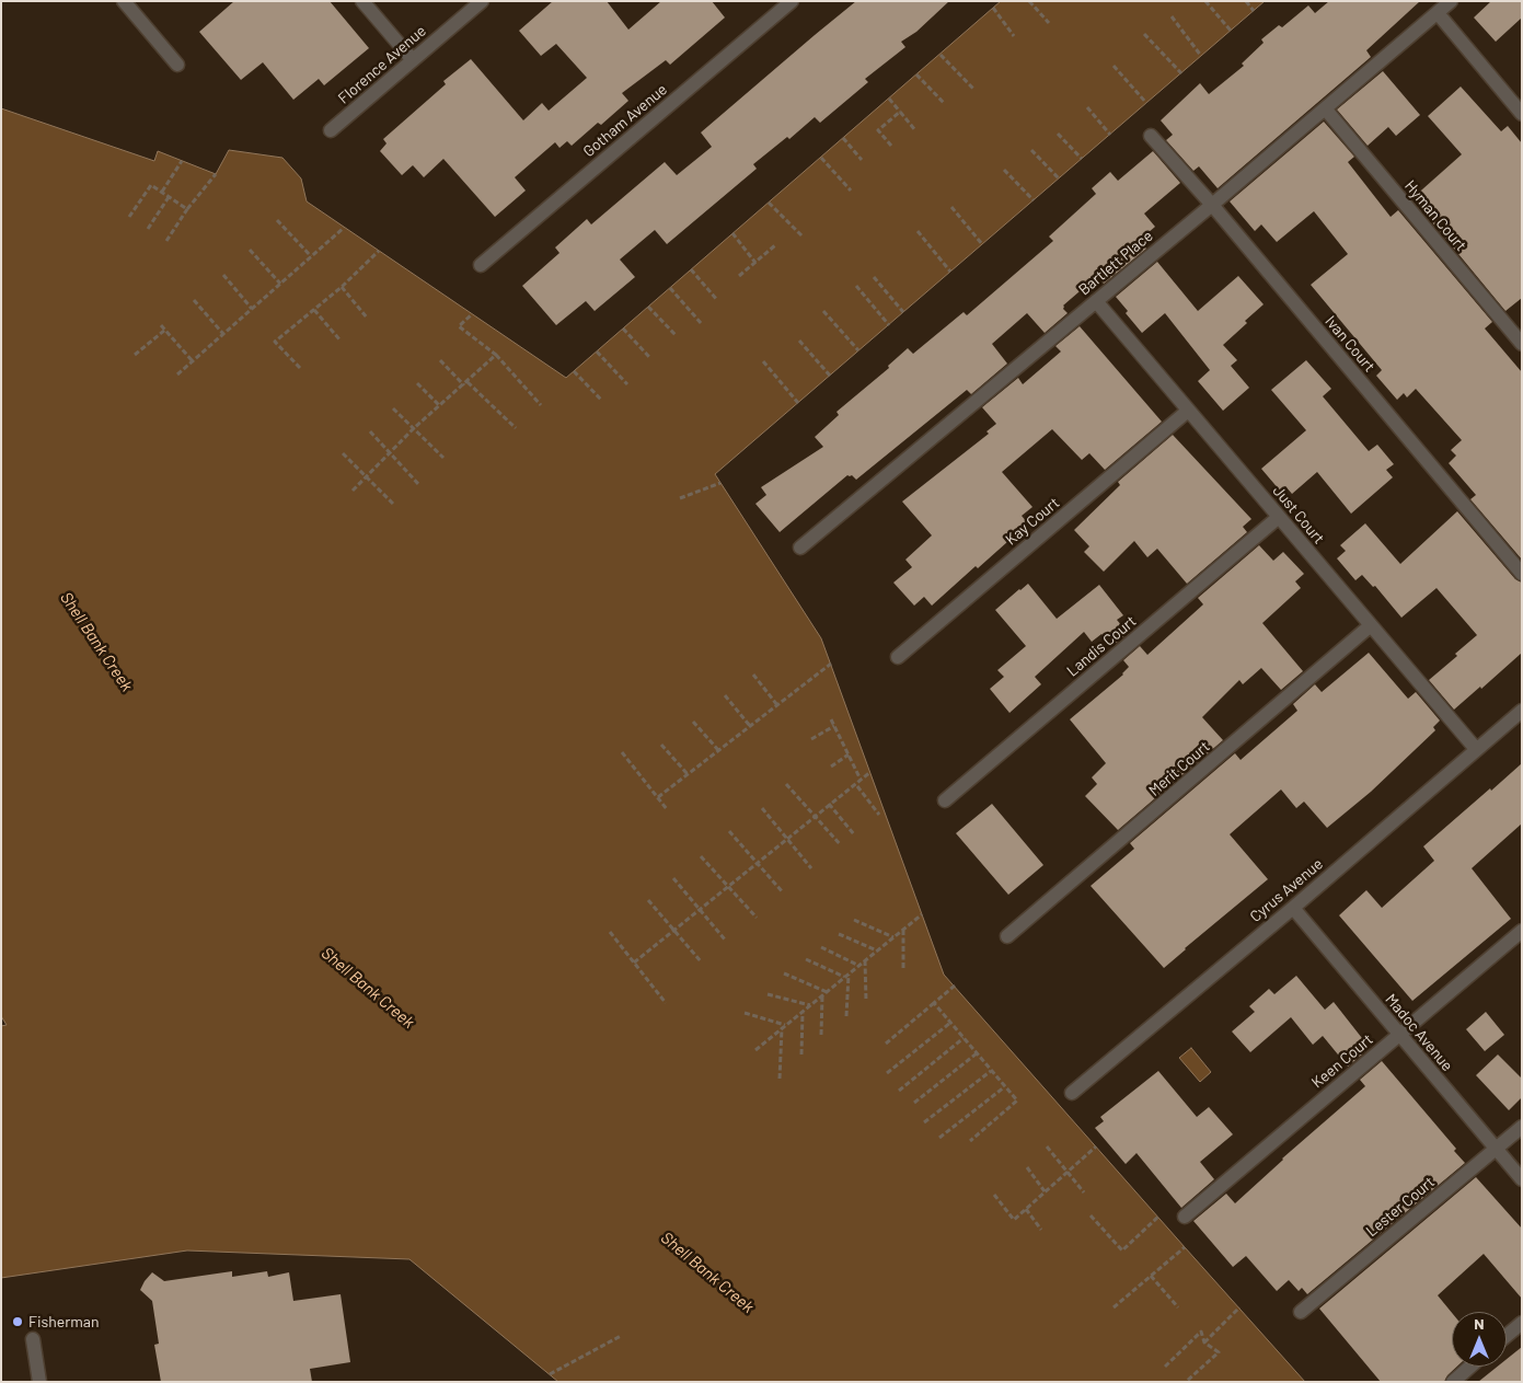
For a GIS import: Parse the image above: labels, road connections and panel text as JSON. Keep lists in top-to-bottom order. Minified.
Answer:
{"streets":{"street":["Florence Avenue","Gotham Avenue","Hyman Court","Bartlett Place","Ivan Court","Just Court","Kay Court","Landis Court","Merit Court","Cyrus Avenue","Madoc Avenue","Keen Court","Lester Court"]},"crossings":[["Hyman Court","Bartlett Place"],["Bartlett Place","Ivan Court"],["Bartlett Place","Just Court"],["Just Court","Kay Court"],["Just Court","Landis Court"],["Just Court","Merit Court"],["Just Court","Cyrus Avenue"],["Cyrus Avenue","Madoc Avenue"],["Madoc Avenue","Keen Court"],["Madoc Avenue","Lester Court"]],"water":["Shell Bank Creek"],"places":["Fisherman"],"north":"top"}
